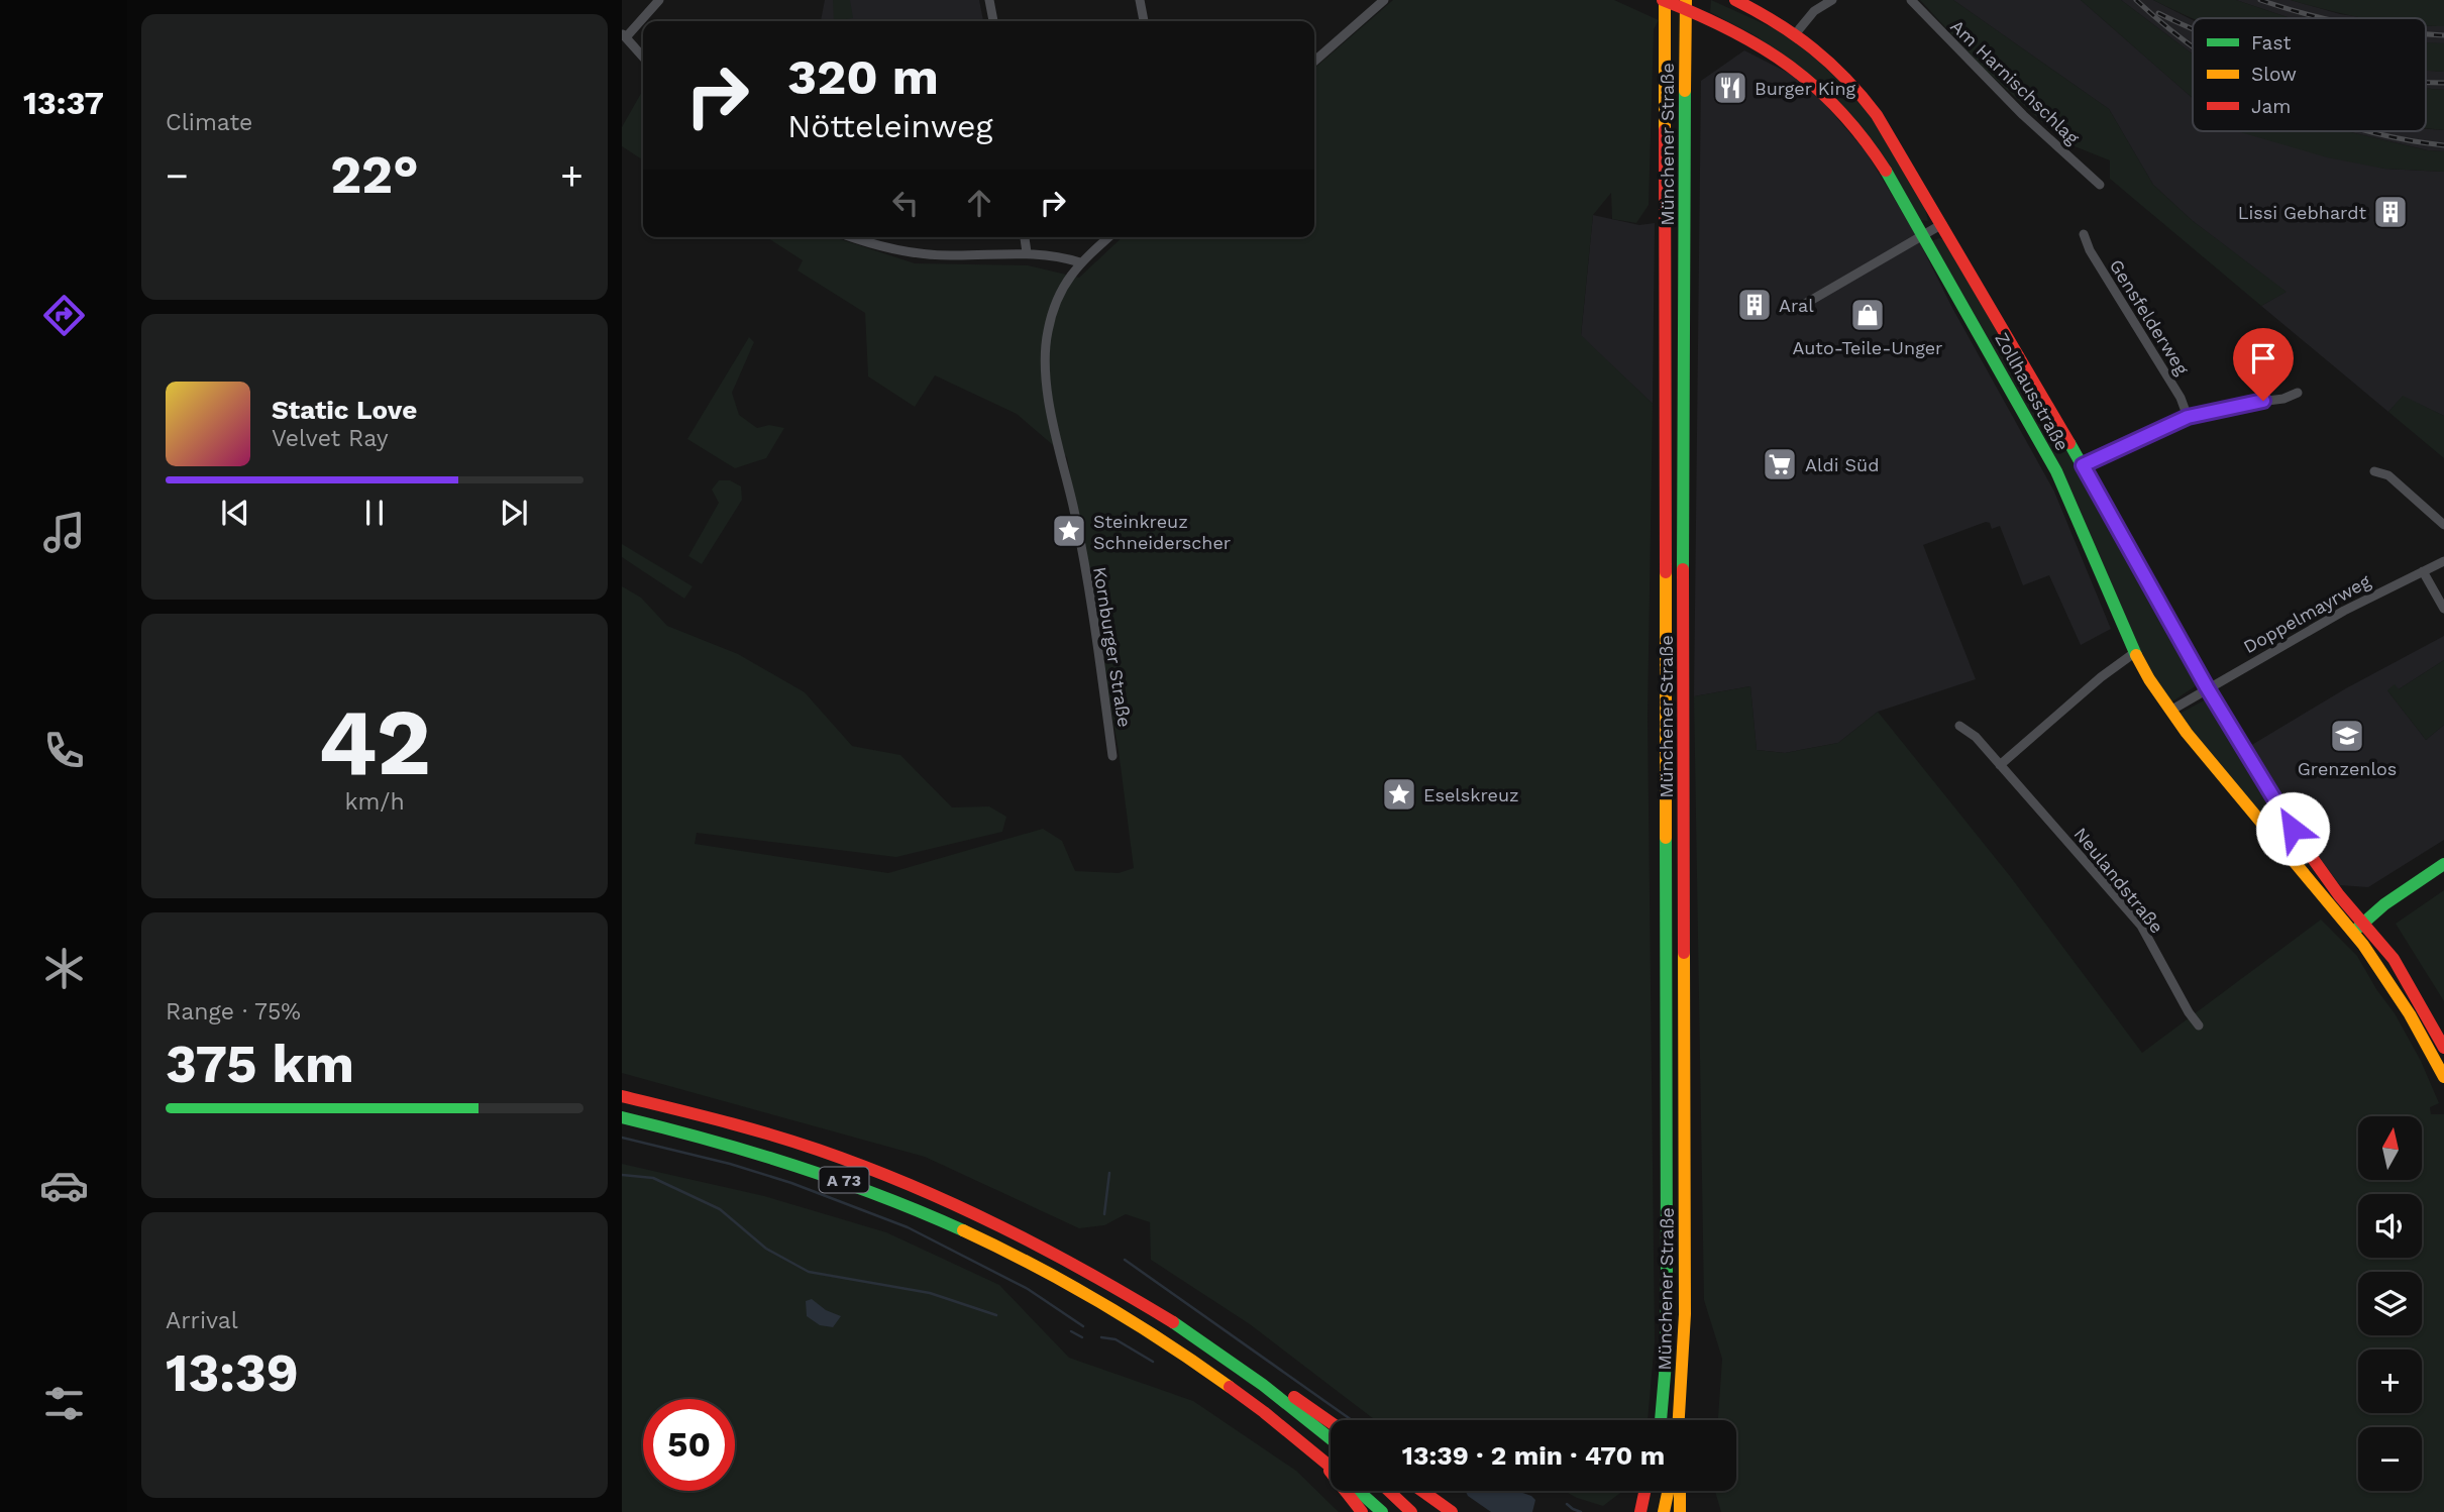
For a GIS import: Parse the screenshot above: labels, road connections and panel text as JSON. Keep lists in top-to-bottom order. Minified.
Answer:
{"streets":{"main road":["Münchener Straße","Zollhausstraße","A 73"],"street":["Am Harnischschlag","Gensfelderweg","Doppelmayrweg","Kornburger Straße","Neulandstraße"]},"crossings":[["Münchener Straße","Zollhausstraße"],["Zollhausstraße","Doppelmayrweg"]],"places":{"restaurant":["Burger King"],"building":["Lissi Gebhardt","Aral"],"shop":["Auto-Teile-Unger"],"supermarket":["Aldi Süd"],"place":["Steinkreuz Schneiderscher","Eselskreuz"],"school or university":["Grenzenlos"]},"legend":["Fast","Slow","Jam"],"north":"top","page":{"tabs":"13:37","tile":["Climate",["42","km/h"],["Range · 75%","375 km"],["Arrival","13:39"]],"turn":["320 m","Nötteleinweg"],"heat":["−","22°","+"],"song":["Static Love","Velvet Ray"],"map_buttons":["+","−"],"limit":"50","trip":"13:39 · 2 min · 470 m"}}
